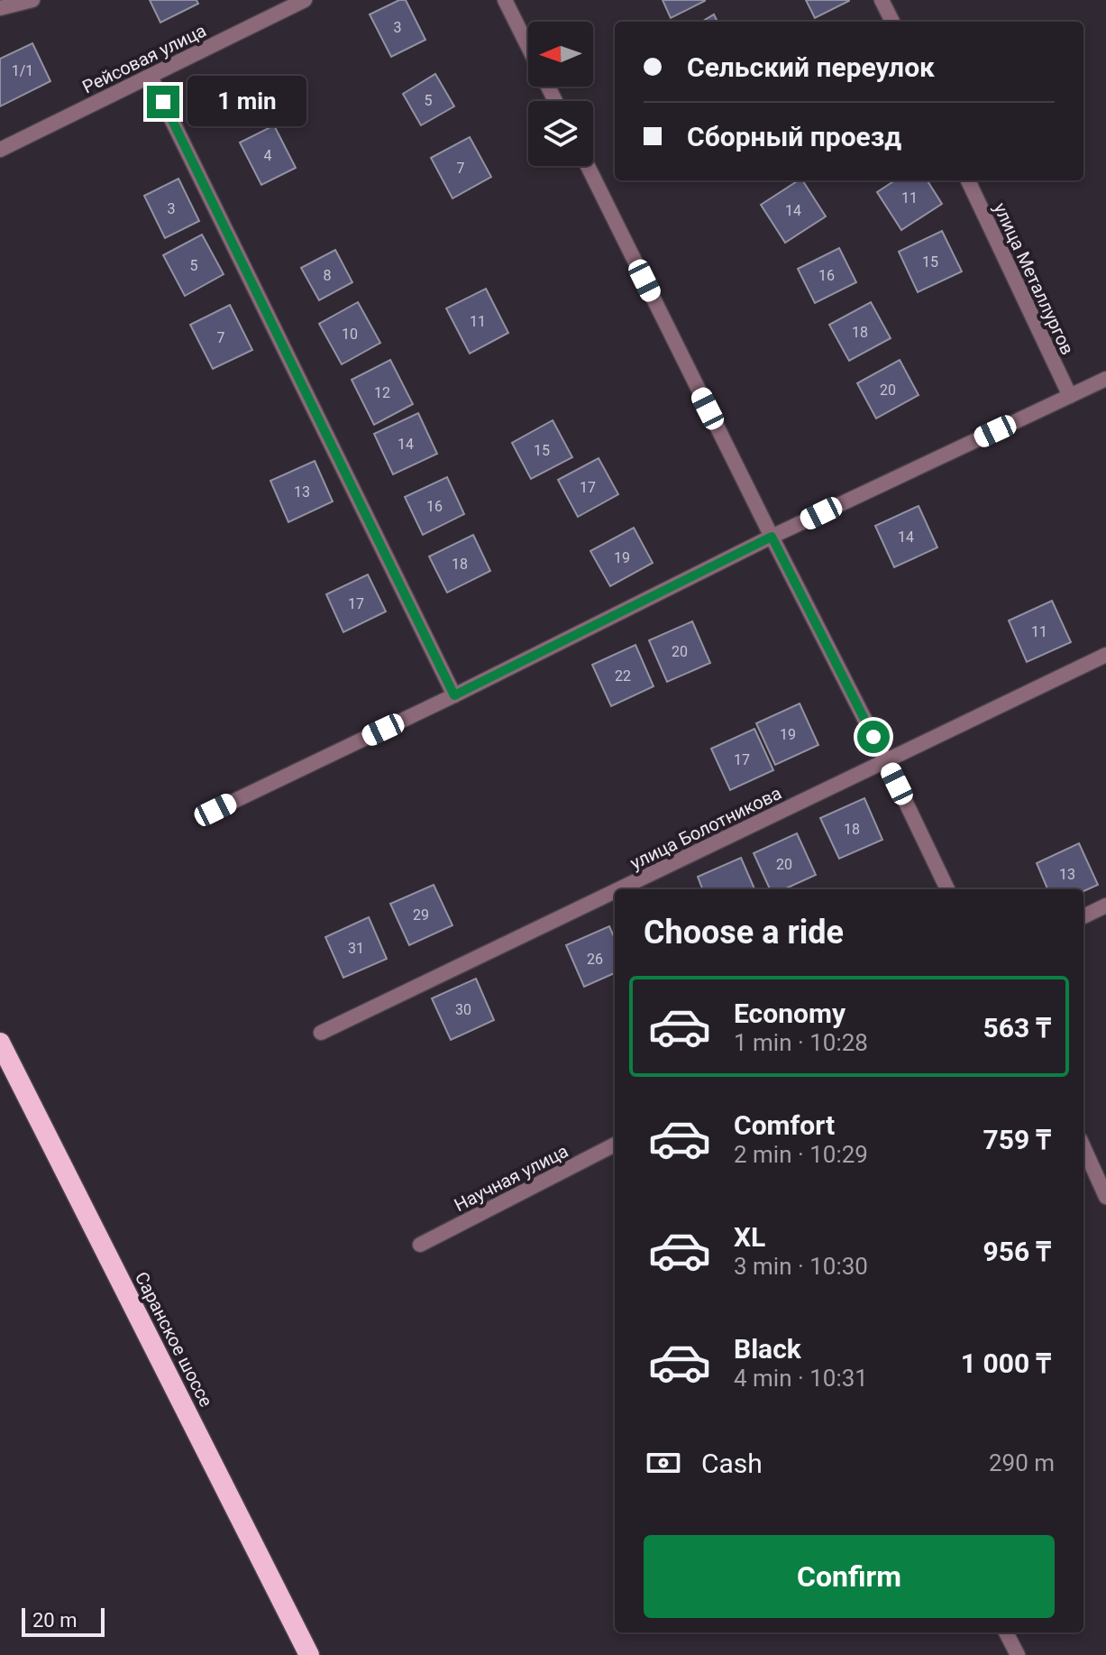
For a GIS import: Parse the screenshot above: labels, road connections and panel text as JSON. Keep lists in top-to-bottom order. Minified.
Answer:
{"streets":{"highway":["Саранское шоссе"],"street":["Рейсовая улица","улица Металлургов","улица Болотникова","Научная улица"]},"house_numbers":["3","1/1","5","4","7","11","3","14","15","5","8","16","11","18","10","7","20","12","14","15","17","13","16","14","19","18","17","11","20","22","19","17","18","20","13","29","31","26","30"],"scale_bar":"20 m","north":"left","page":{"banner":["Сельский переулок","Сборный проезд"],"bubble":"1 min","heading":"Choose a ride","list":[{"name":"Economy","note":"1 min · 10:28","value":"563 ₸"},{"name":"Comfort","note":"2 min · 10:29","value":"759 ₸"},{"name":"XL","note":"3 min · 10:30","value":"956 ₸"},{"name":"Black","note":"4 min · 10:31","value":"1 000 ₸"}],"pay":["Cash","290 m"],"buttons":"Confirm","scale":"20 m"}}
